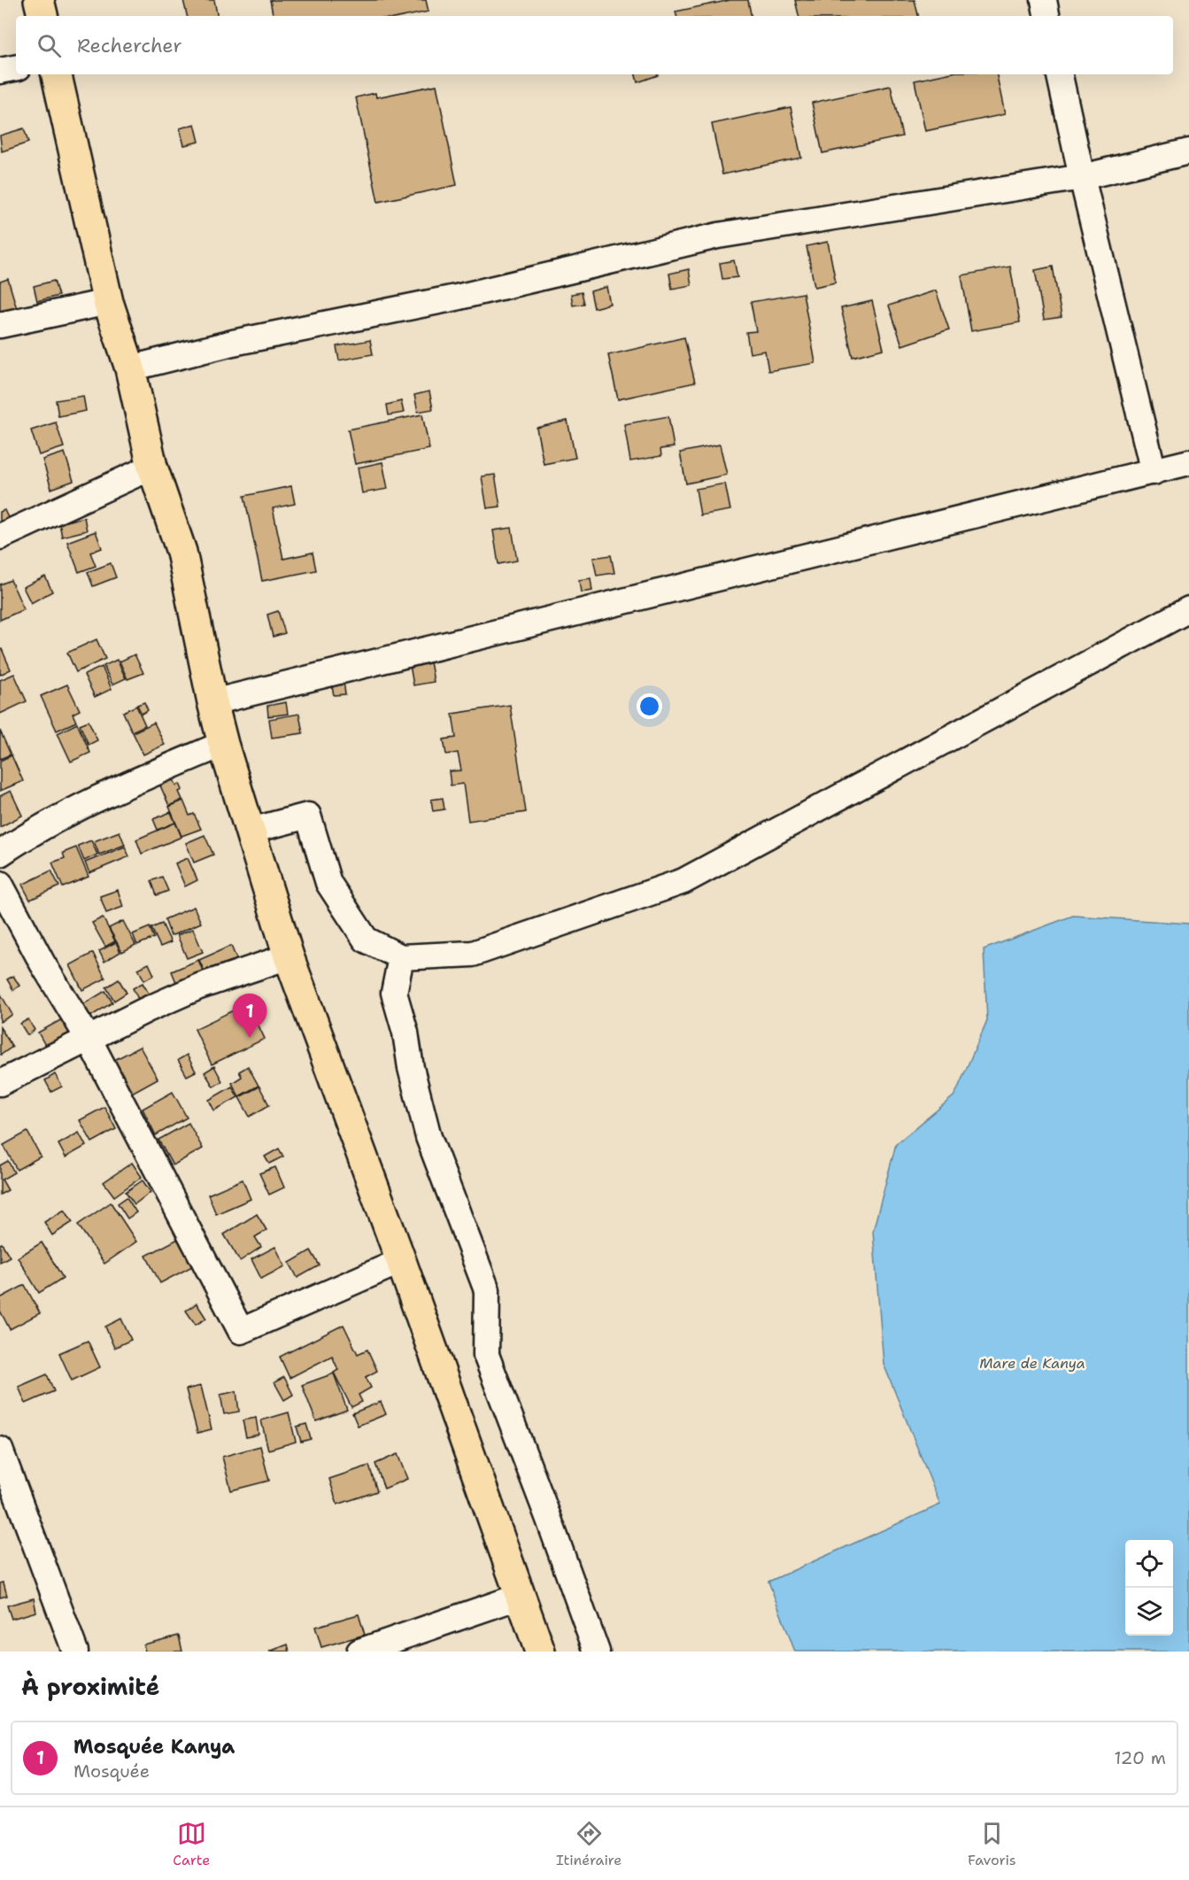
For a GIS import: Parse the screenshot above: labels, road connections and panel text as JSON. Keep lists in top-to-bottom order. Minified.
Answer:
{"water":["Mare de Kanya"],"page":{"search":"Rechercher","pins":"1","heading":"À proximité","list":[{"mark":"1","name":"Mosquée Kanya","note":"Mosquée","value":"120 m"}],"nav":["Carte","Itinéraire","Favoris"]}}
